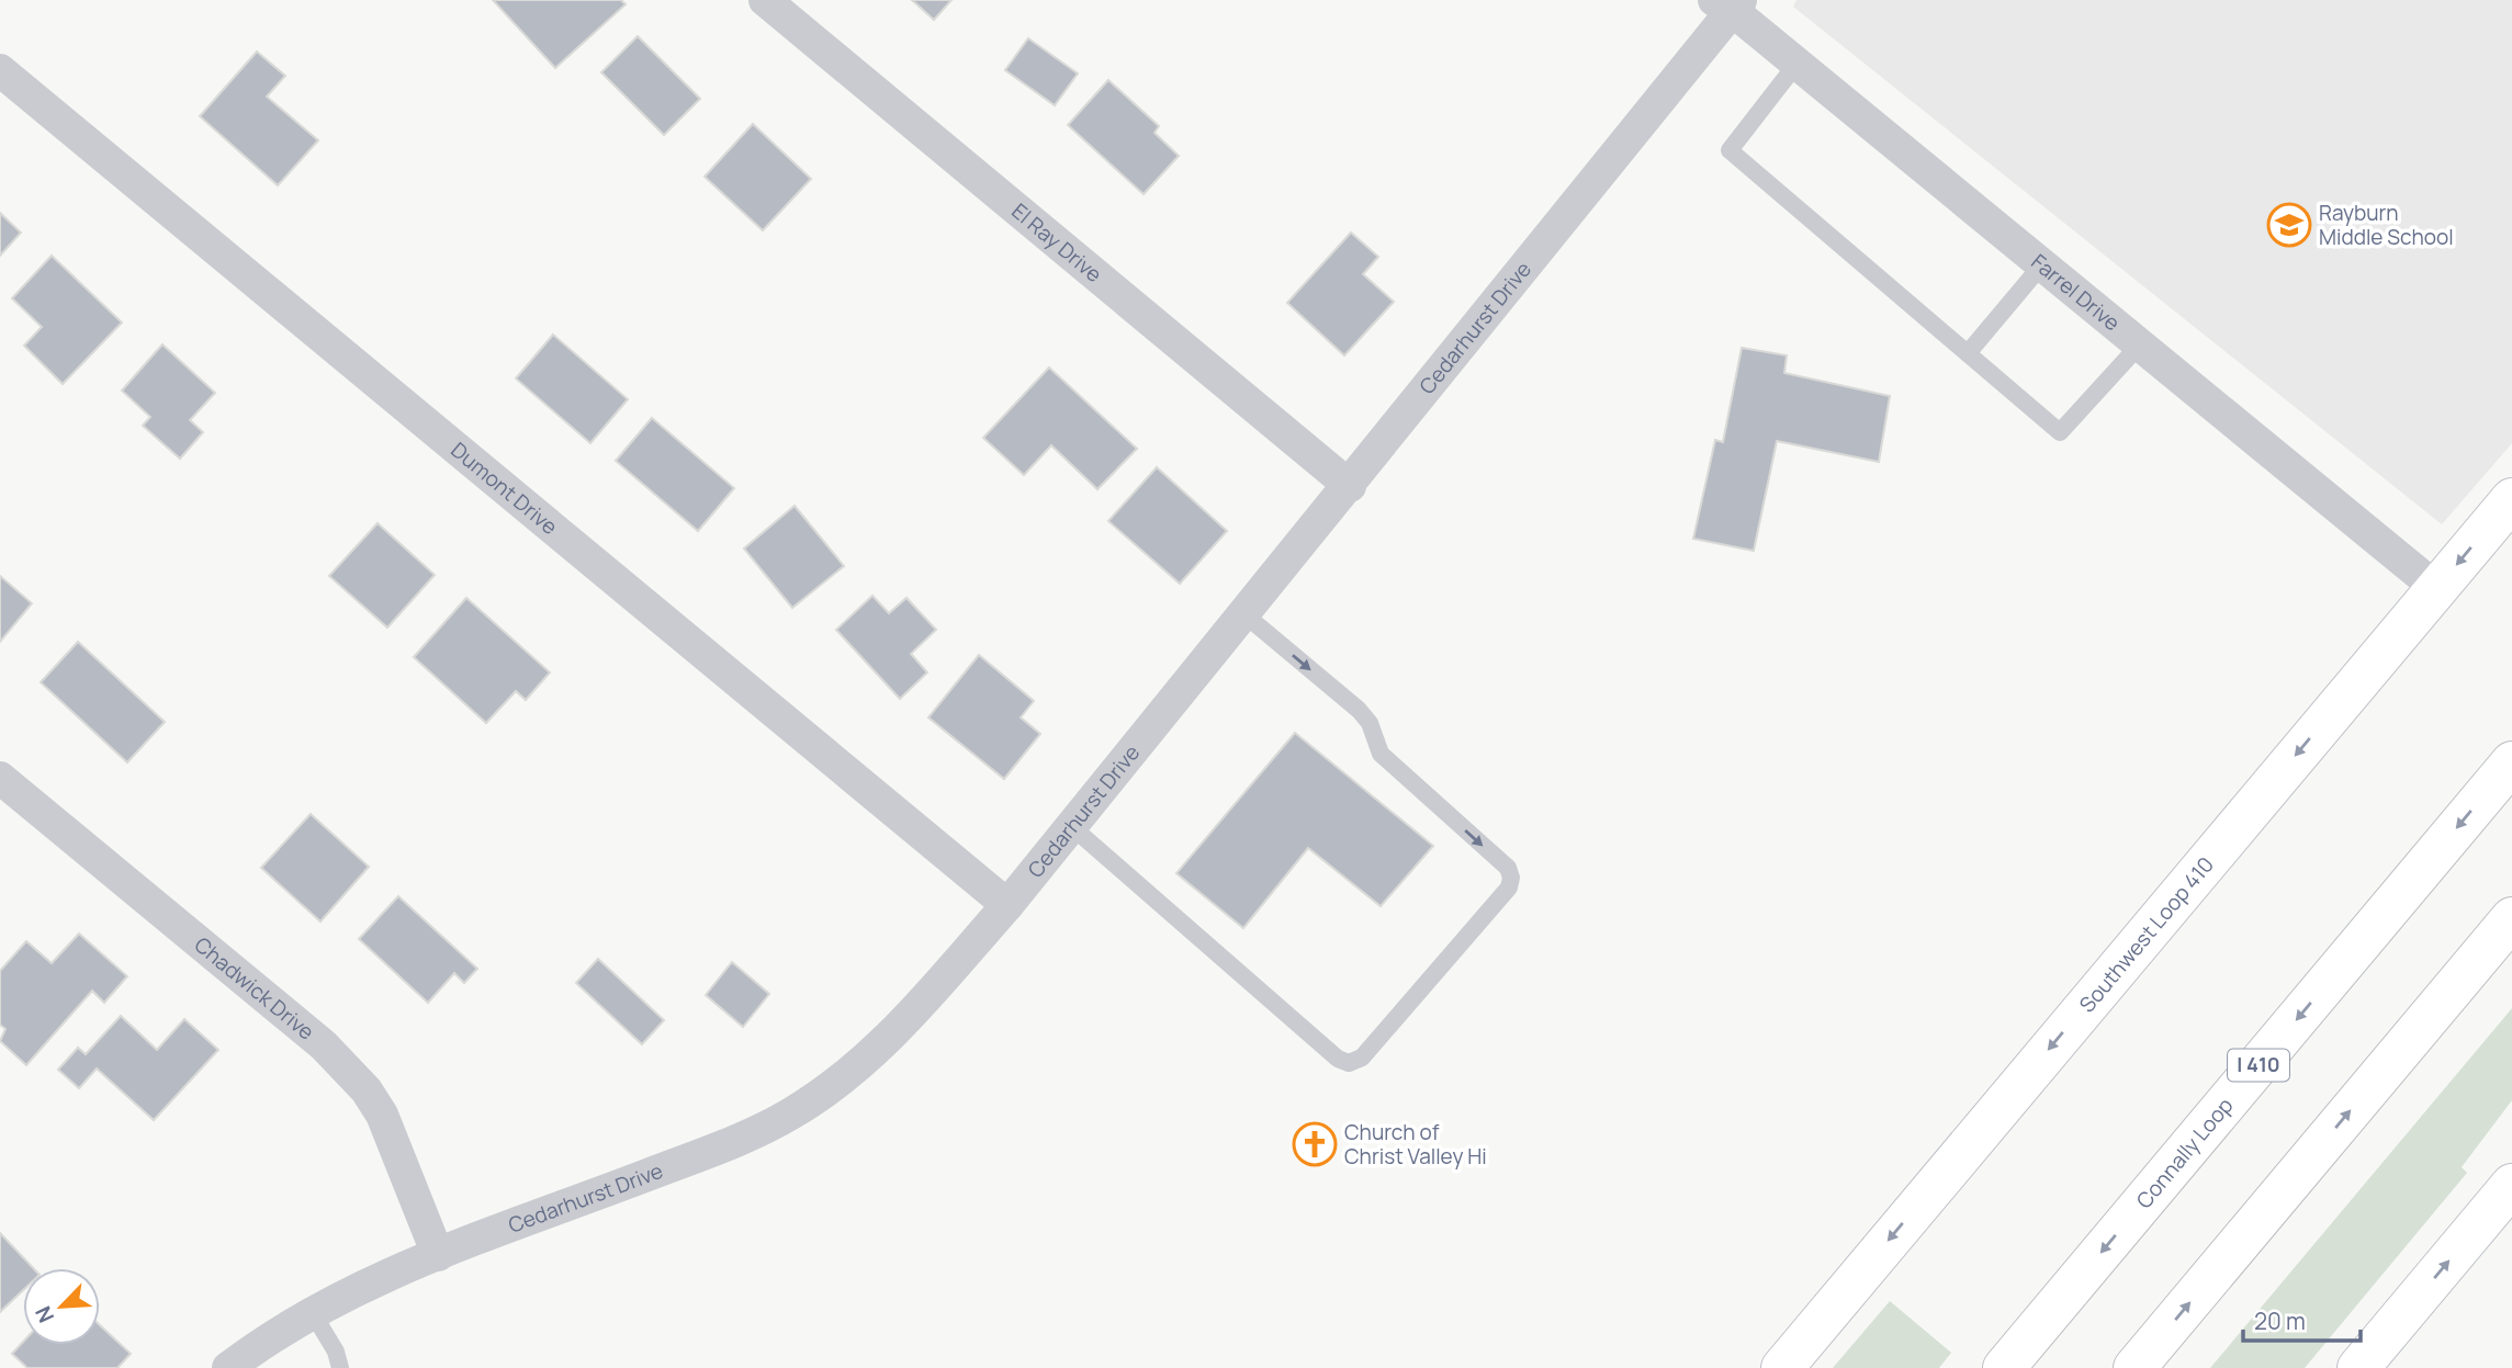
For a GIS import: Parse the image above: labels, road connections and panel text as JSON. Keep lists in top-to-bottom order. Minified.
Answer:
{"streets":{"main road":["Southwest Loop 410","I 410","Connally Loop"],"street":["El Ray Drive","Farrel Drive","Cedarhurst Drive","Dumont Drive","Chadwick Drive"]},"crossings":[["El Ray Drive","Cedarhurst Drive"],["Farrel Drive","Cedarhurst Drive"],["Farrel Drive","Southwest Loop 410"],["Cedarhurst Drive","Dumont Drive"],["Cedarhurst Drive","Chadwick Drive"]],"places":{"school or university":["Rayburn Middle School"],"church":["Church of Christ Valley Hi"]},"scale_bar":"20 m","north":"bottom left"}
